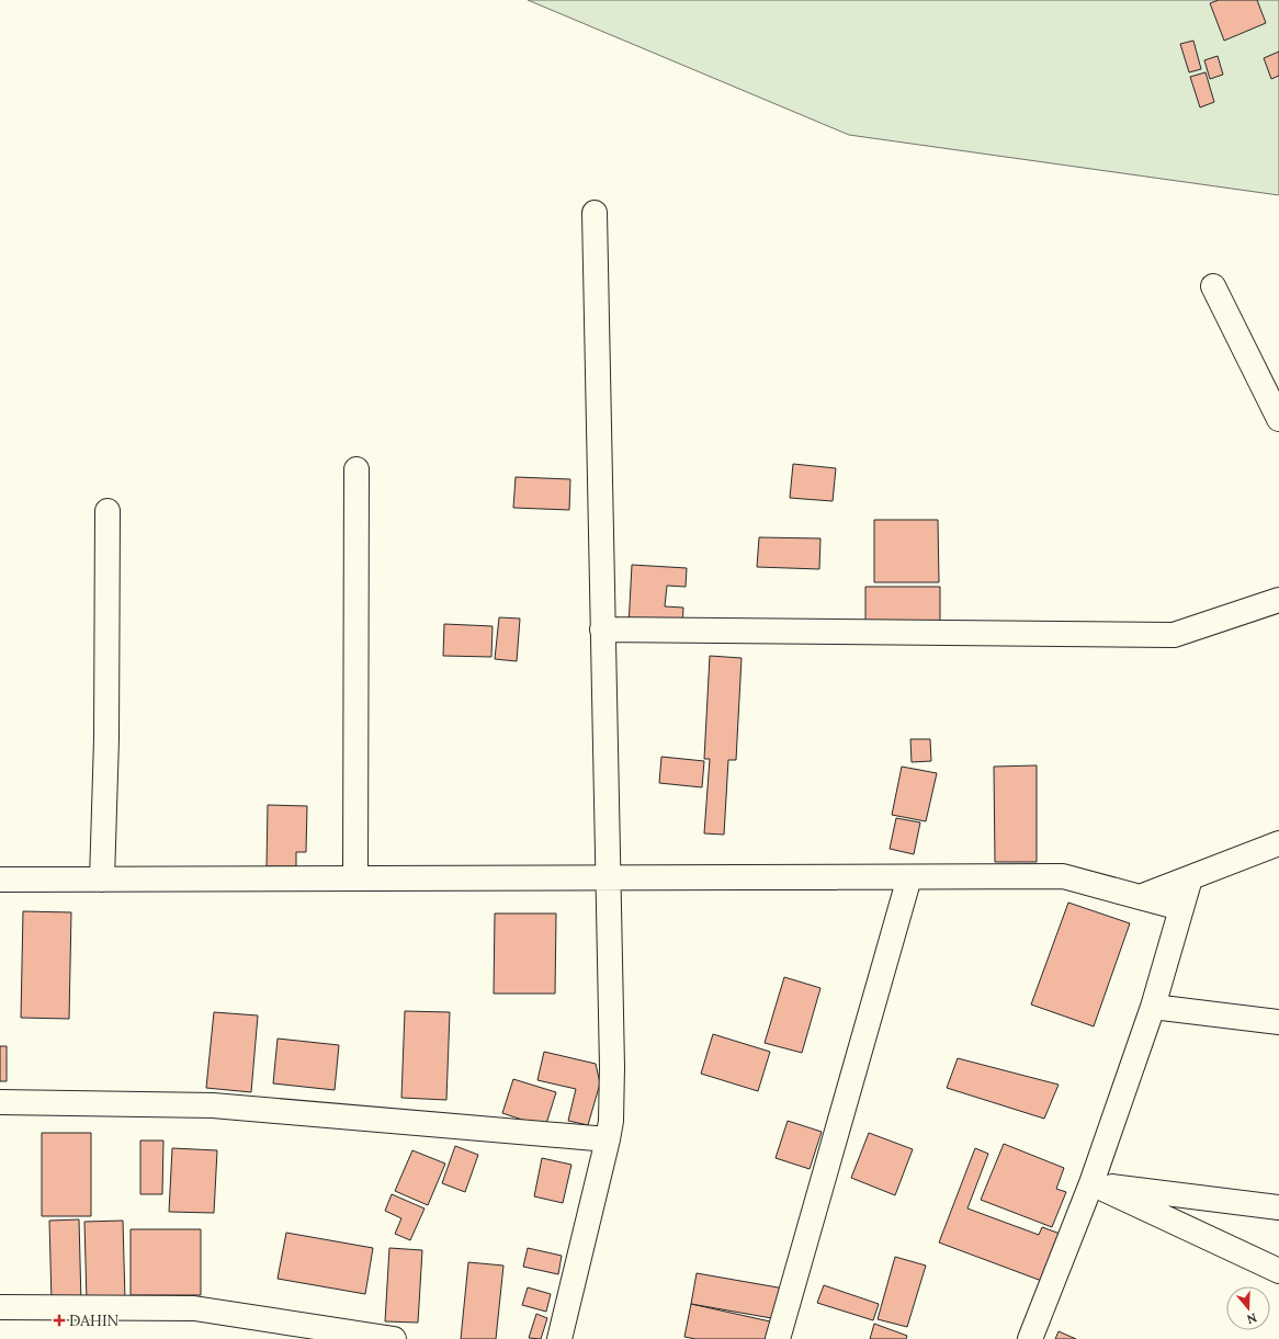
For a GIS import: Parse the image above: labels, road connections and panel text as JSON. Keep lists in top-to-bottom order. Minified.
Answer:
{"places":{"health":["DAHIN"]},"north":"bottom"}
